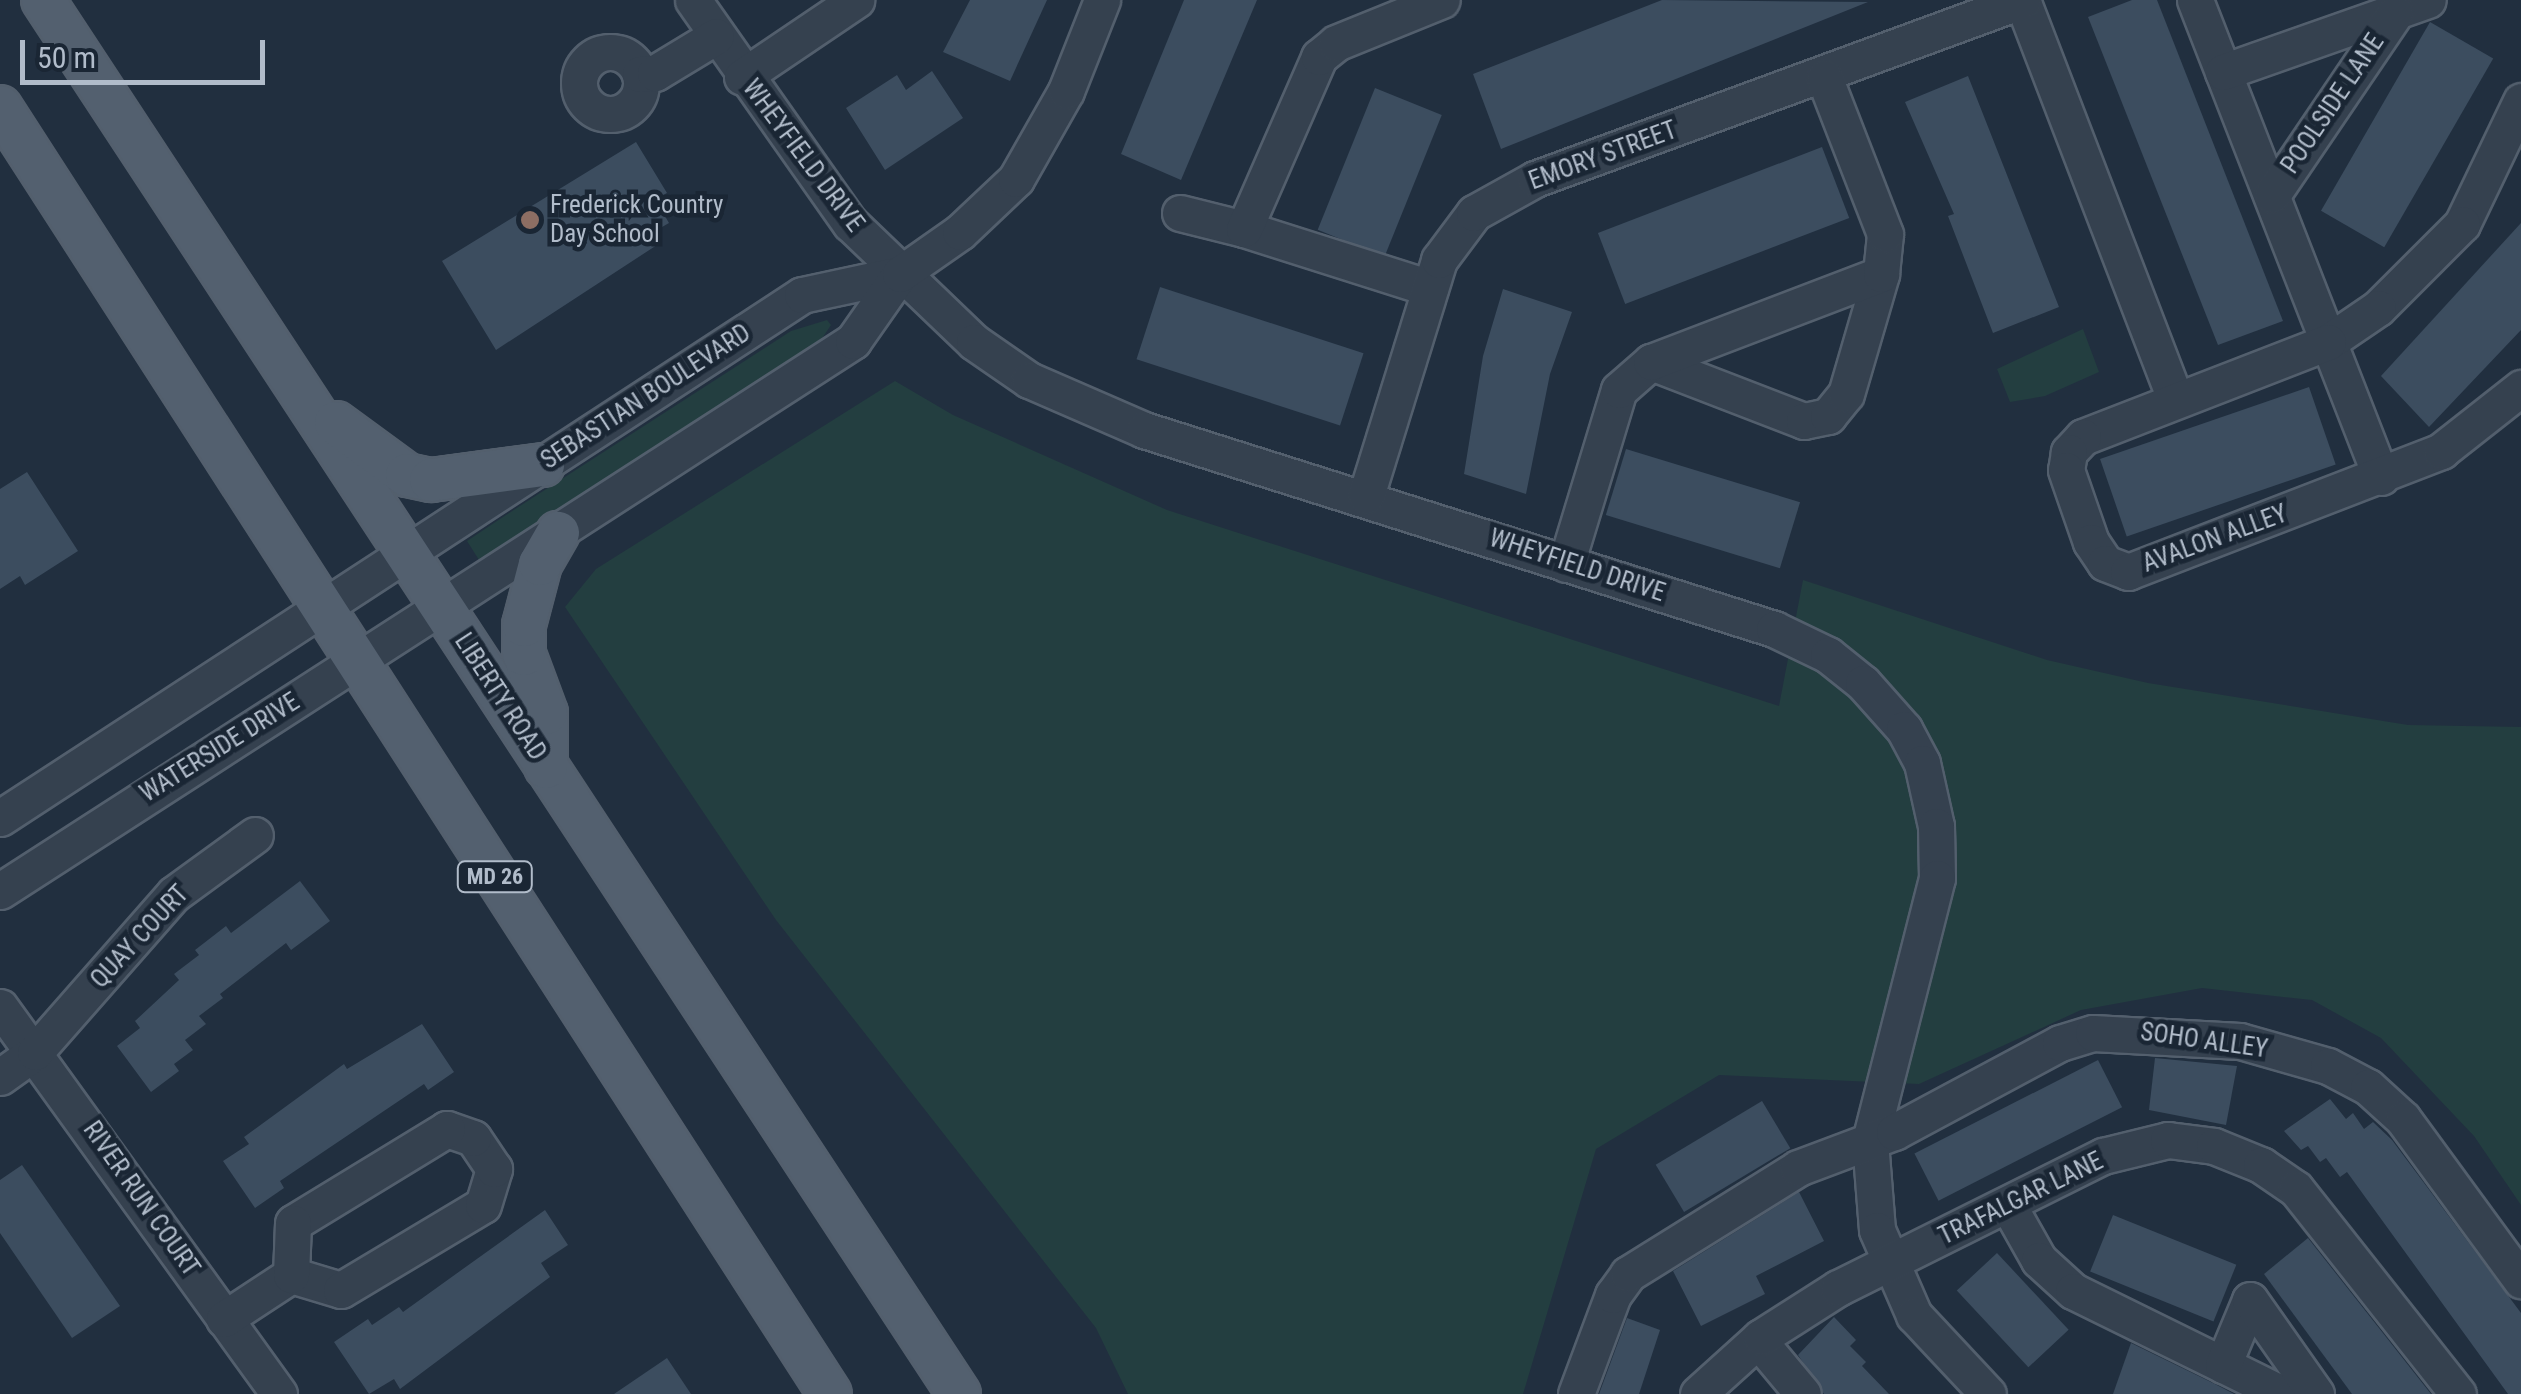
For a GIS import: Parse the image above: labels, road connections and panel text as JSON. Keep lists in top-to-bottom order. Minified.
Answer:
{"streets":{"main road":["LIBERTY ROAD","MD 26"],"street":["POOLSIDE LANE","WHEYFIELD DRIVE","EMORY STREET","SEBASTIAN BOULEVARD","AVALON ALLEY","WATERSIDE DRIVE","QUAY COURT","SOHO ALLEY","RIVER RUN COURT","TRAFALGAR LANE"]},"crossings":[["WHEYFIELD DRIVE","EMORY STREET"],["WHEYFIELD DRIVE","SEBASTIAN BOULEVARD"],["WHEYFIELD DRIVE","SOHO ALLEY"],["WHEYFIELD DRIVE","TRAFALGAR LANE"],["SEBASTIAN BOULEVARD","LIBERTY ROAD"],["SEBASTIAN BOULEVARD","WATERSIDE DRIVE"],["LIBERTY ROAD","WATERSIDE DRIVE"],["WATERSIDE DRIVE","MD 26"],["QUAY COURT","RIVER RUN COURT"]],"places":["Frederick Country Day School"],"scale_bar":"50 m"}
